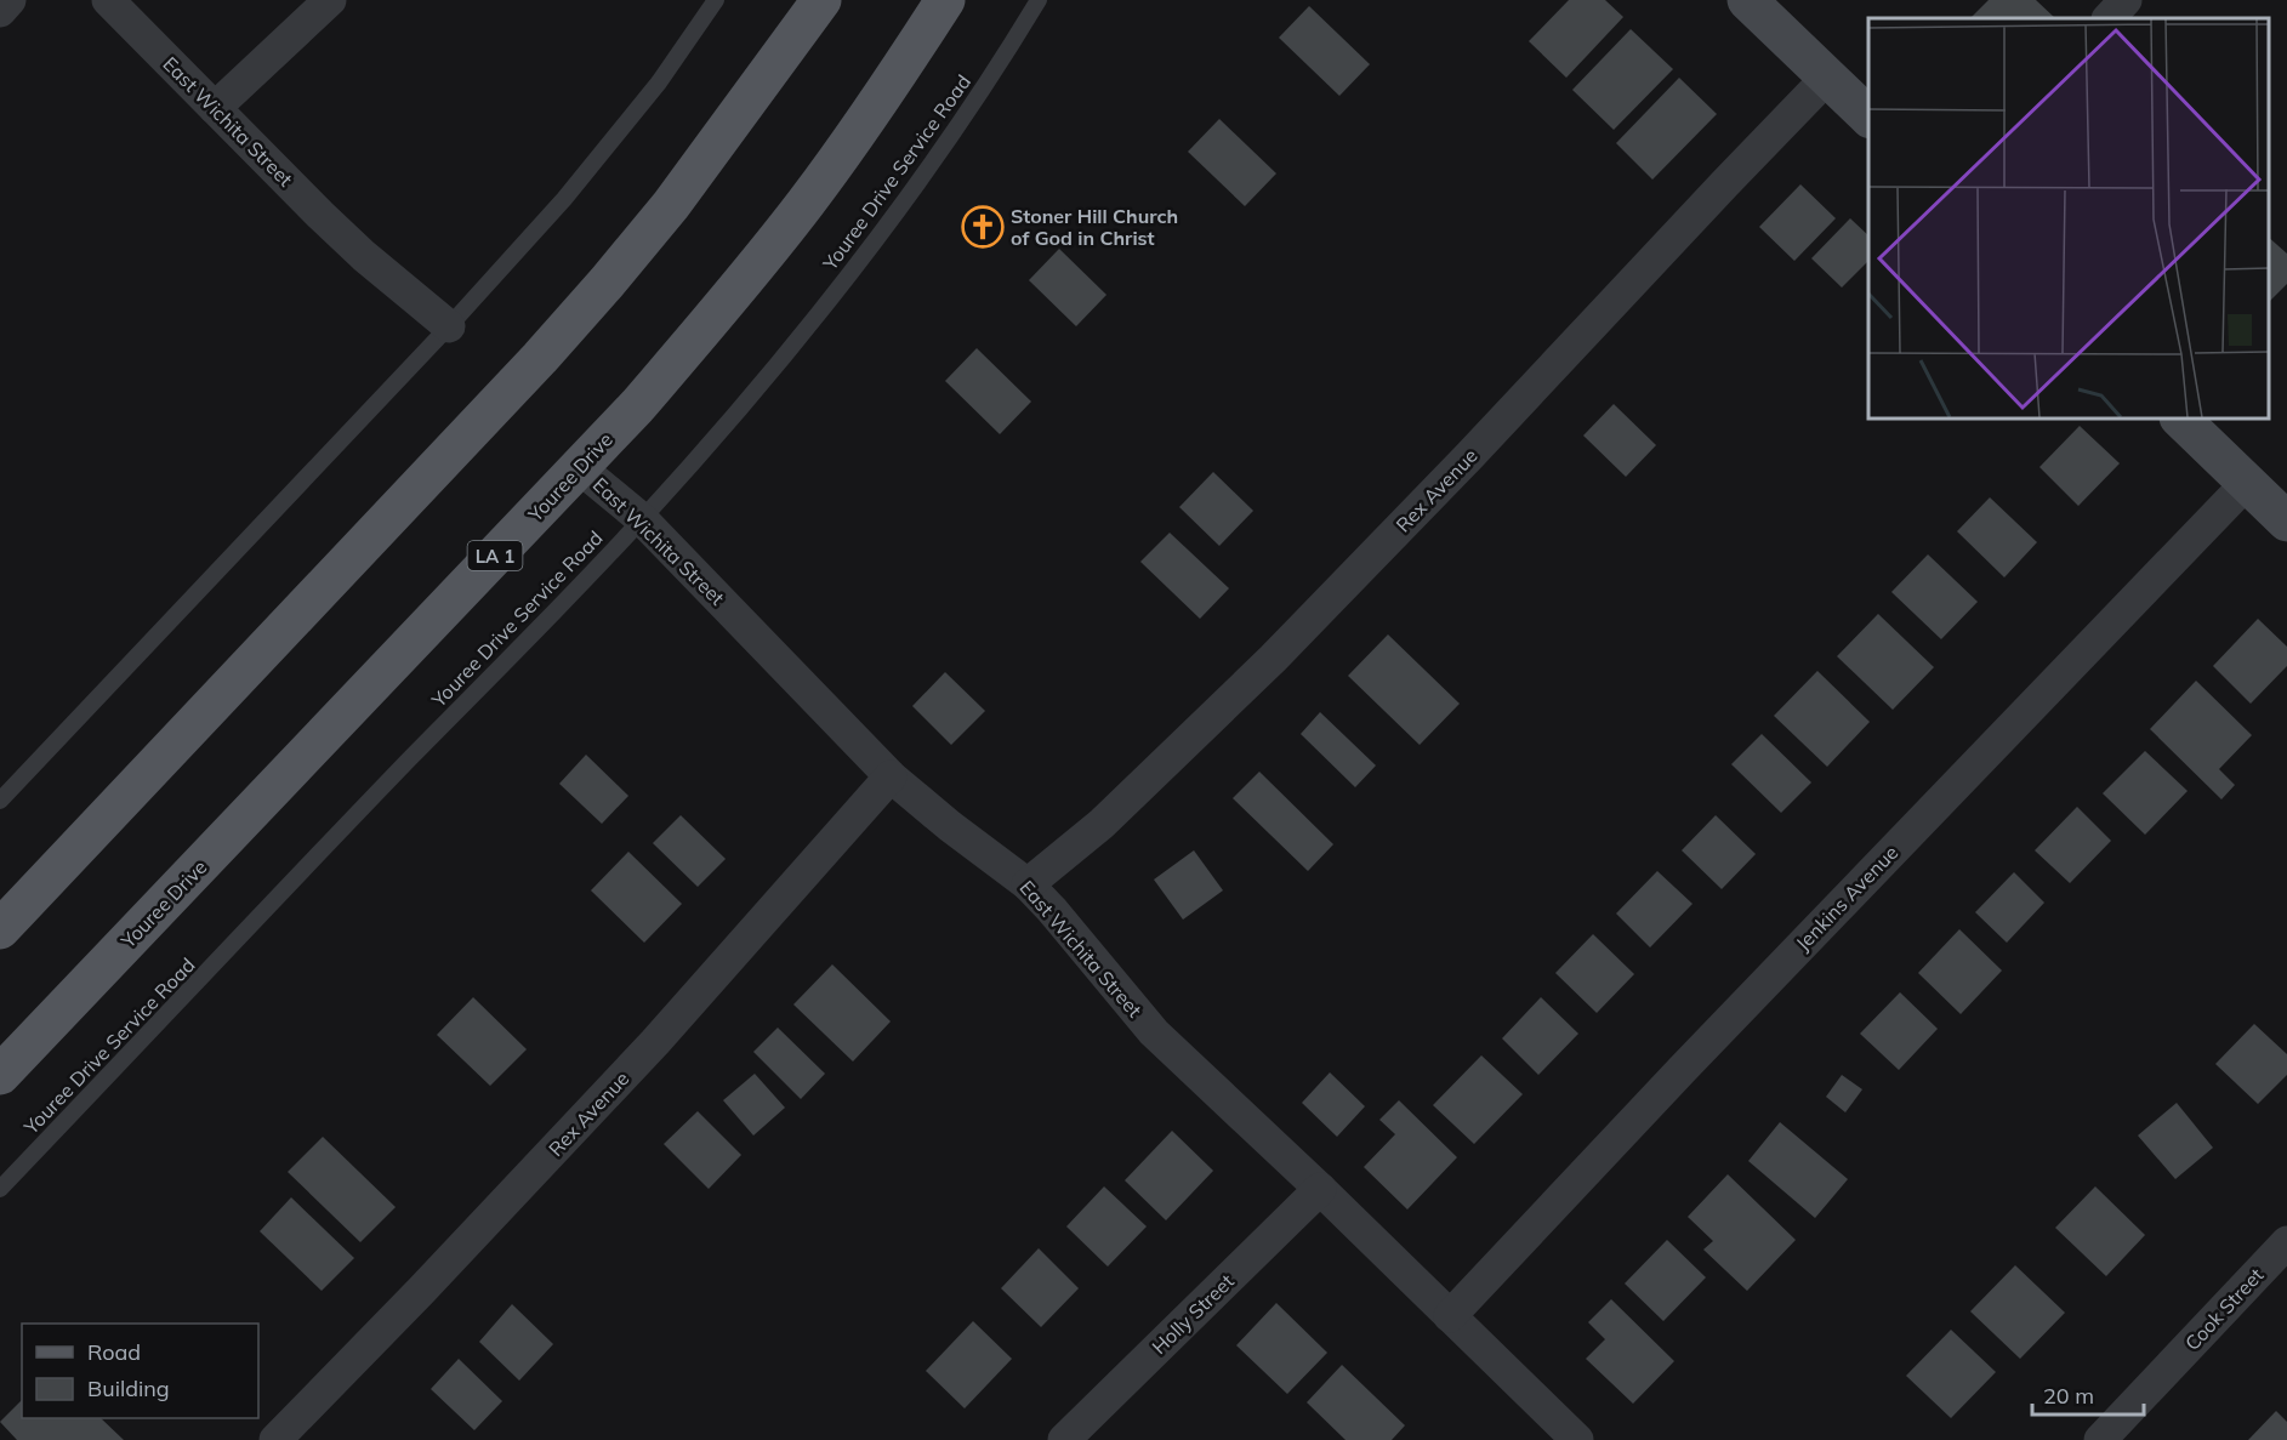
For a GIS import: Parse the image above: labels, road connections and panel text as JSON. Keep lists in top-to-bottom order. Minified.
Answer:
{"streets":{"main road":["Youree Drive","LA 1"],"street":["East Wichita Street","Rex Avenue","Jenkins Avenue","Cook Street","Holly Street"],"lane":["Youree Drive Service Road"]},"crossings":[["East Wichita Street","Youree Drive Service Road"],["East Wichita Street","Youree Drive"],["East Wichita Street","Rex Avenue"],["East Wichita Street","Jenkins Avenue"],["East Wichita Street","Holly Street"]],"places":{"church":["Stoner Hill Church of God in Christ"]},"legend":["Road","Building"],"scale_bar":"20 m"}
